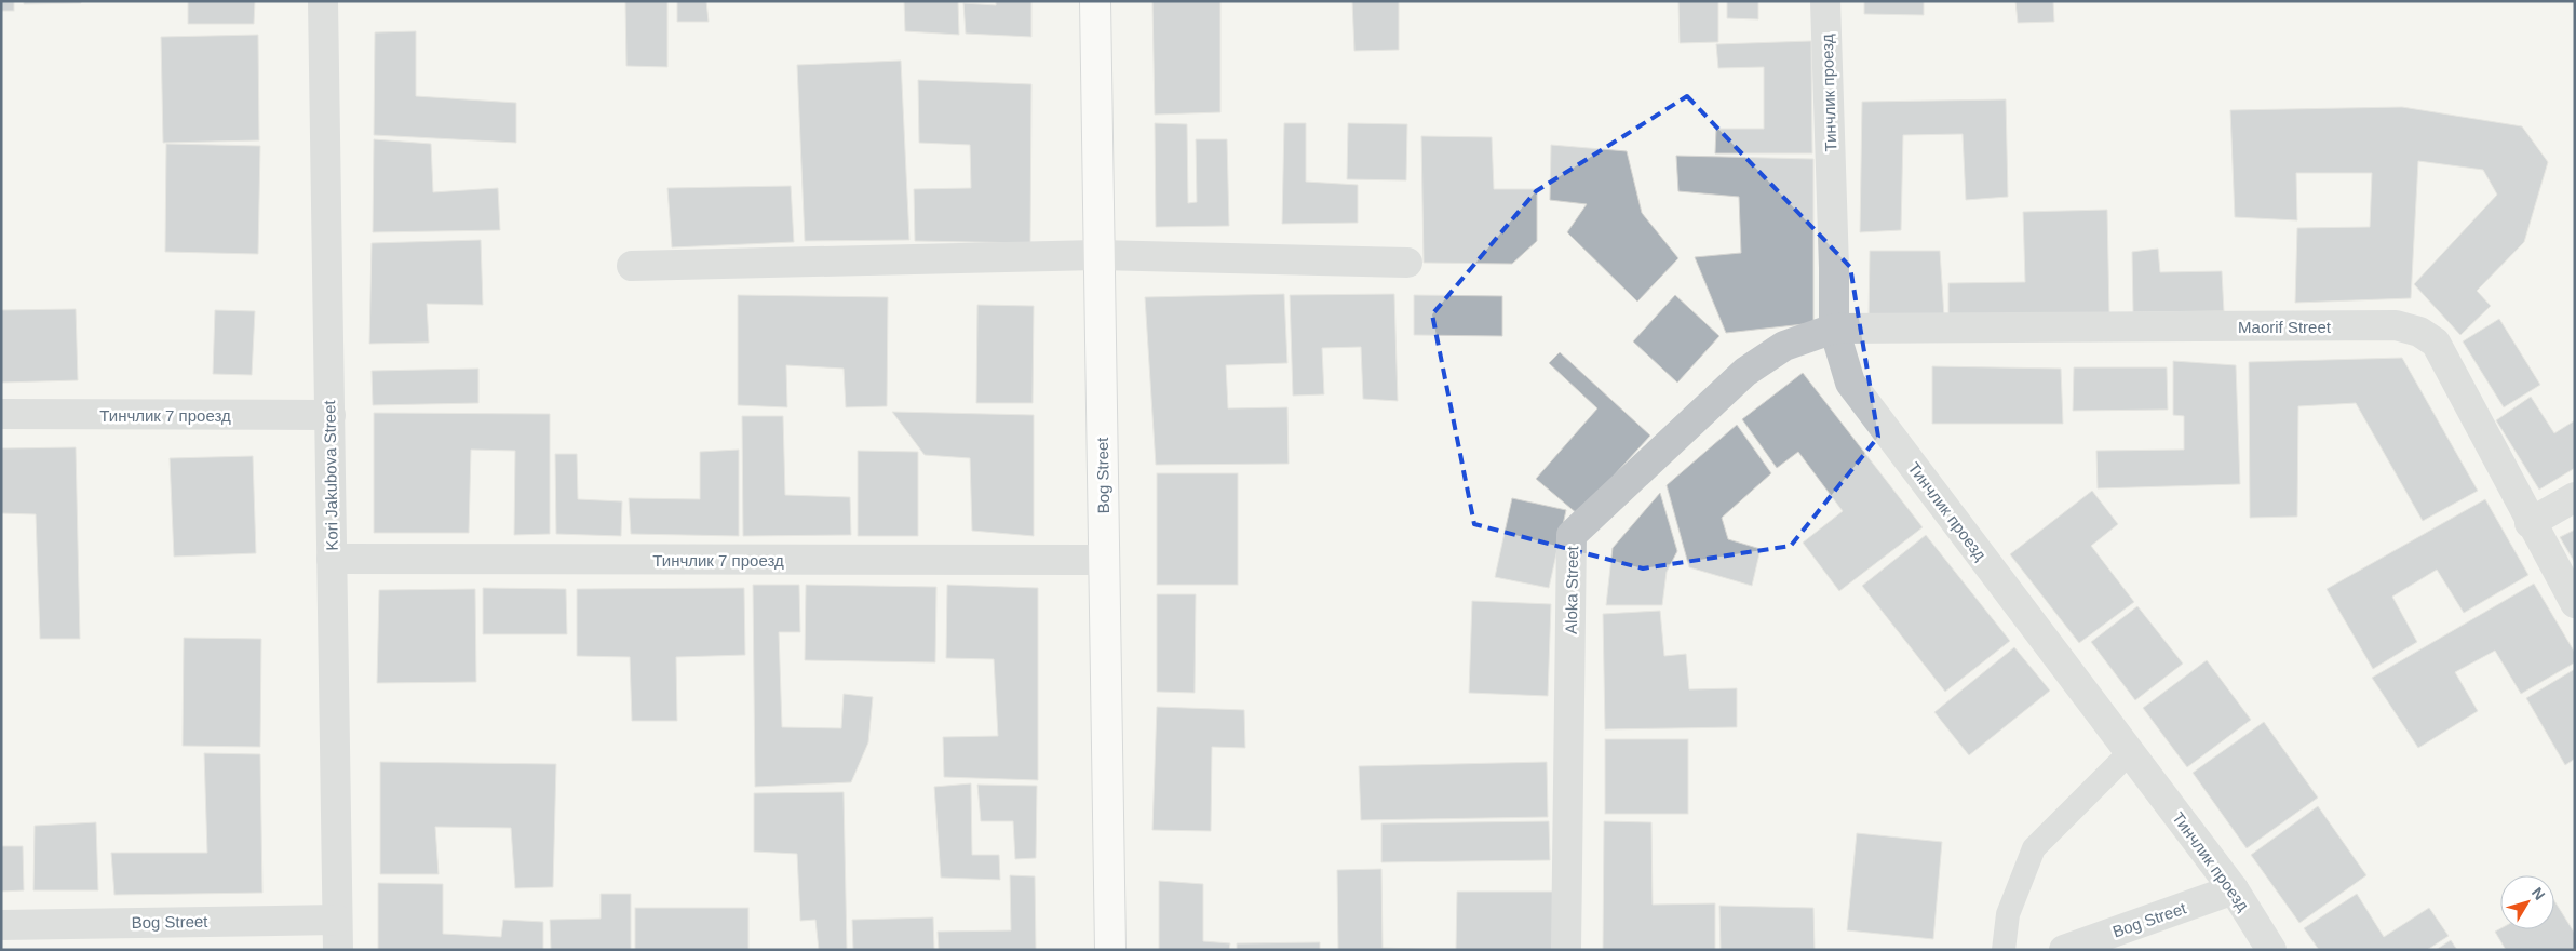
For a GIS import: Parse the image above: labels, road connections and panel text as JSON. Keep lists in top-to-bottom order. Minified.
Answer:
{"streets":{"street":["Тинчлик проезд","Maorif Street","Тинчлик 7 проезд","Kori Jakubova Street","Bog Street","Aloka Street"]},"crossings":[["Тинчлик проезд","Maorif Street"],["Тинчлик проезд","Bog Street"],["Тинчлик проезд","Aloka Street"],["Maorif Street","Aloka Street"],["Тинчлик 7 проезд","Kori Jakubova Street"],["Тинчлик 7 проезд","Bog Street"],["Kori Jakubova Street","Bog Street"]],"north":"top right"}
